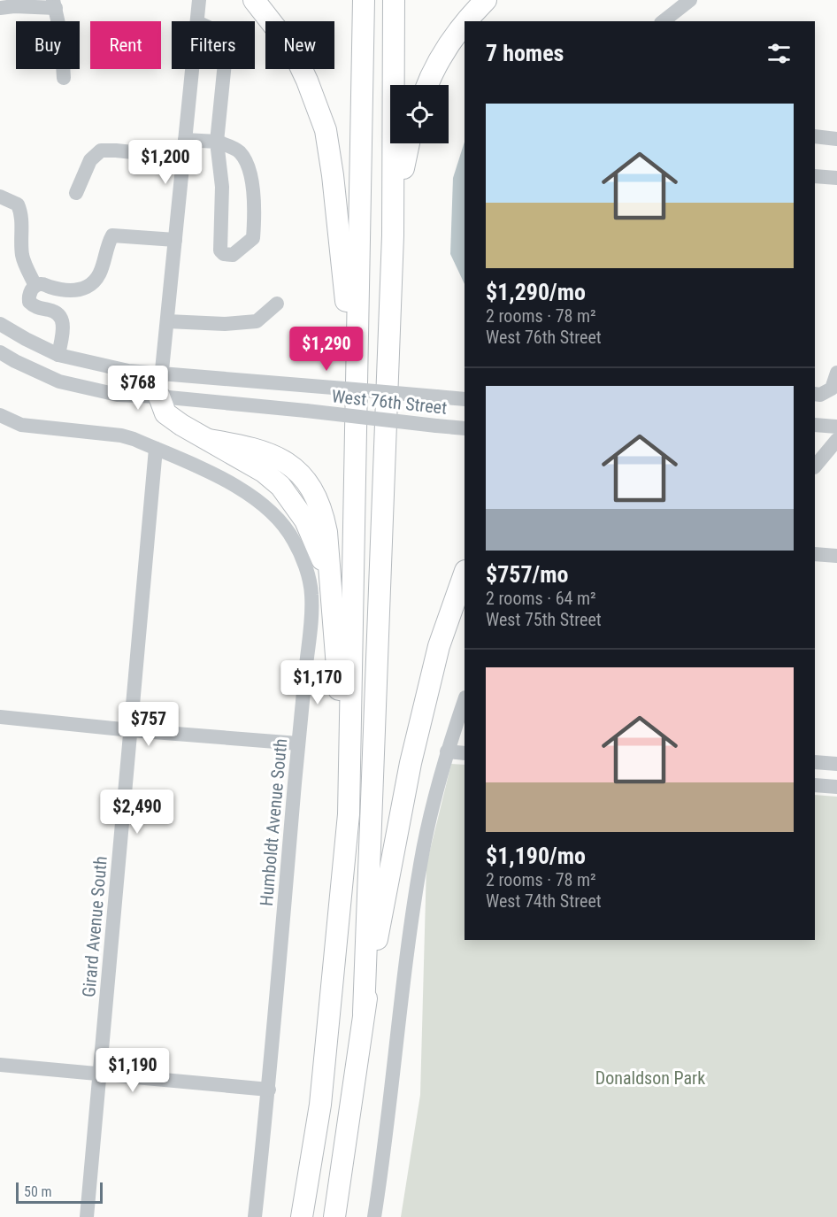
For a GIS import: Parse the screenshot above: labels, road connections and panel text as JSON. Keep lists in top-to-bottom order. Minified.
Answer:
{"streets":{"street":["West 76th Street","Humboldt Avenue South","Girard Avenue South"]},"crossings":[["Humboldt Avenue South","Girard Avenue South"]],"parks":["Donaldson Park"],"scale_bar":"50 m","page":{"chip":["Buy","Rent","Filters","New"],"heading":"7 homes","list":[{"name":"$1,290/mo","note":"2 rooms · 78 m² · West 76th Street"},{"name":"$757/mo","note":"2 rooms · 64 m² · West 75th Street"},{"name":"$1,190/mo","note":"2 rooms · 78 m² · West 74th Street"}],"price":["$1,200","$1,290","$768","$1,170","$757","$2,490","$1,190"],"scale":"50 m"}}
